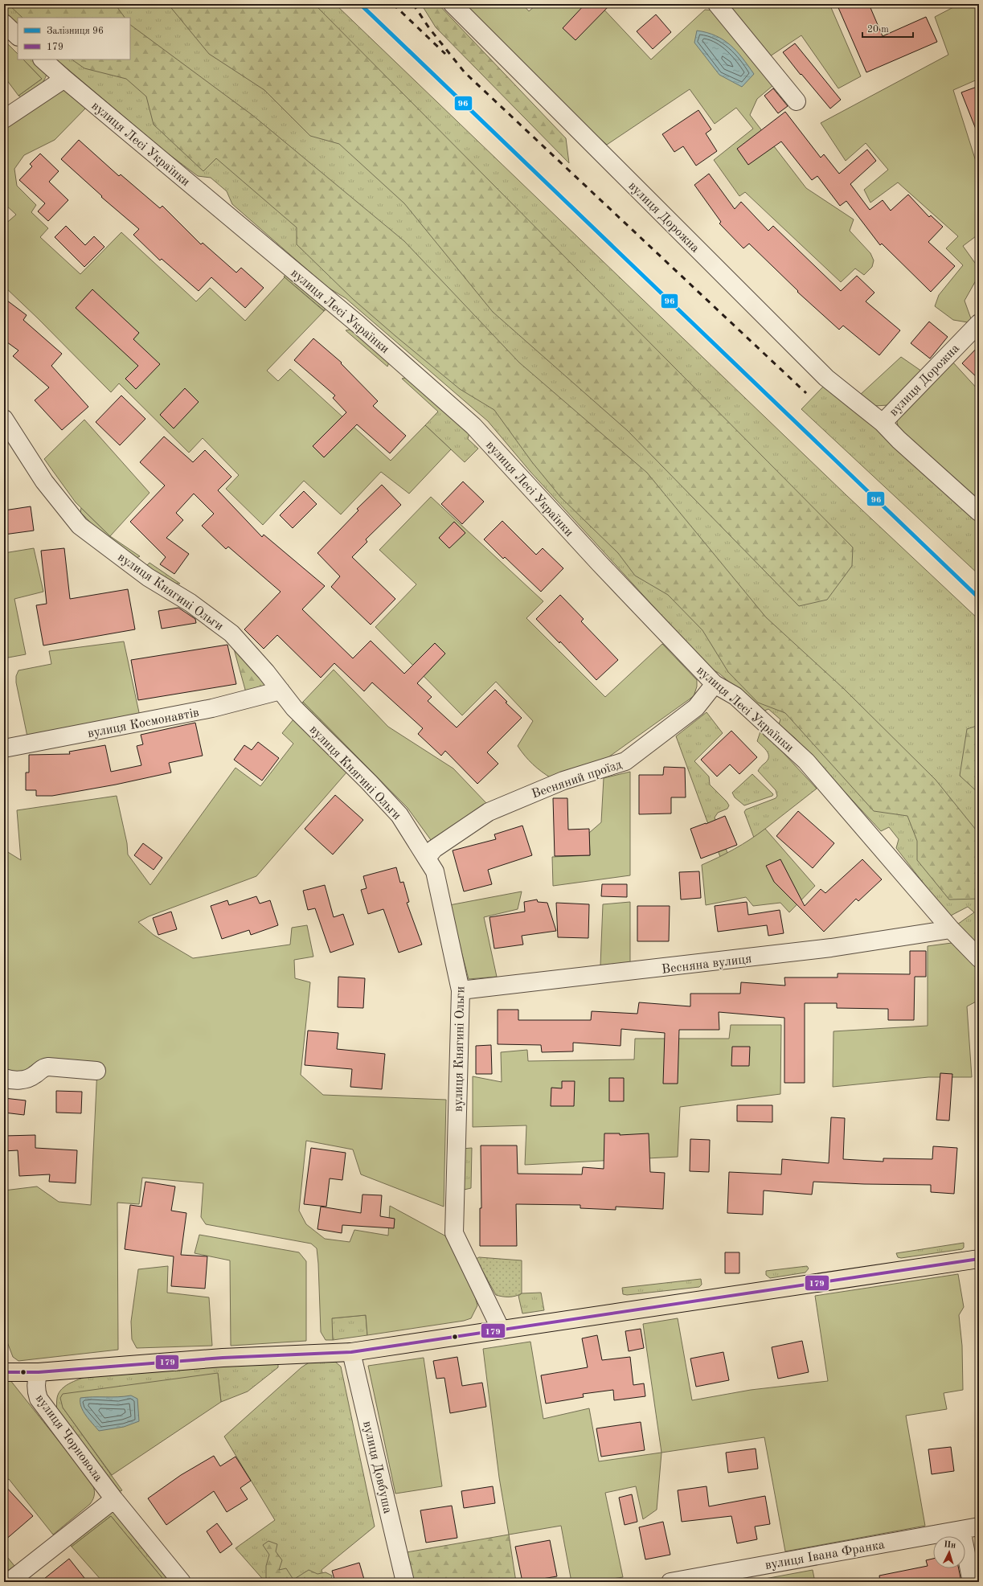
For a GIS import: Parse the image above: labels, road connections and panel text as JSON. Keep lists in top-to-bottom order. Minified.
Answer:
{"streets":{"street":["вулиця Лесі Українки","вулиця Дорожна","вулиця Княгині Ольги","вулиця Космонавтів","Весняний проїзд","Весняна вулиця","вулиця Чорновола","вулиця Довбуша","вулиця Івана Франка"]},"crossings":[["вулиця Лесі Українки","Весняний проїзд"],["вулиця Лесі Українки","Весняна вулиця"],["вулиця Княгині Ольги","вулиця Космонавтів"],["вулиця Княгині Ольги","Весняний проїзд"],["вулиця Княгині Ольги","Весняна вулиця"]],"lines":["rail line 96","transit line 179"],"legend":["Залізниця 96","179"],"scale_bar":"20 m","north":"top"}
